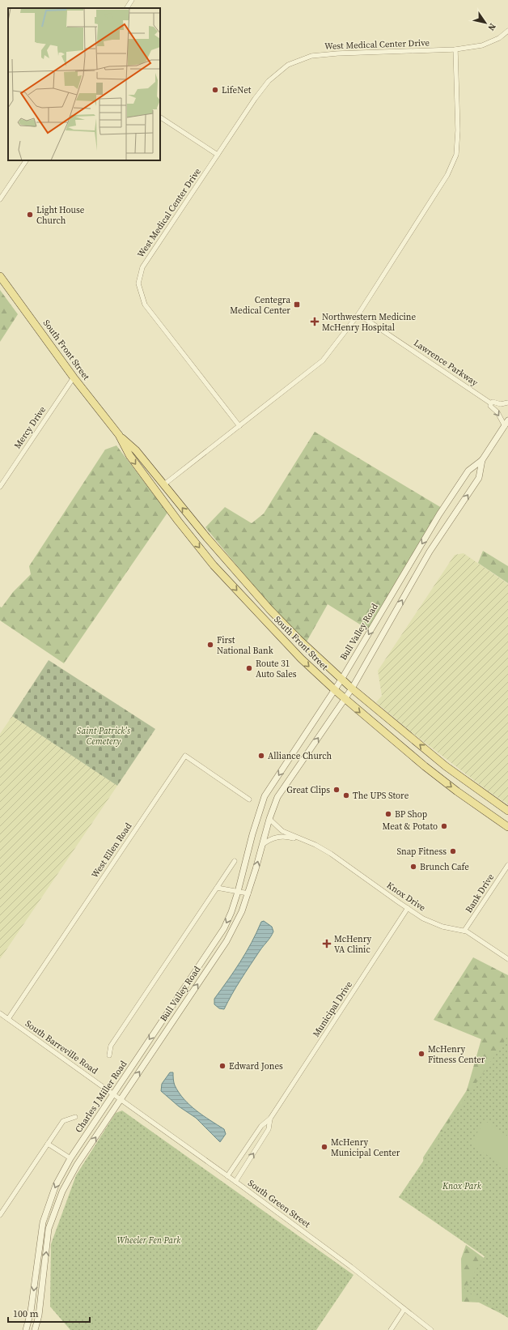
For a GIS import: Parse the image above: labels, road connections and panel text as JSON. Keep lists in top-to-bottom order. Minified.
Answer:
{"streets":{"main road":["South Front Street"],"street":["West Medical Center Drive","Lawrence Parkway","Mercy Drive","Bull Valley Road","West Ellen Road","Bank Drive","Knox Drive","Municipal Drive","South Barreville Road","Charles J Miller Road","South Green Street"]},"crossings":[["South Front Street","Mercy Drive"],["South Front Street","Bull Valley Road"],["Lawrence Parkway","Bull Valley Road"],["Bull Valley Road","Knox Drive"],["Bull Valley Road","Charles J Miller Road"],["Bull Valley Road","South Green Street"],["West Ellen Road","South Barreville Road"],["Bank Drive","Knox Drive"],["Knox Drive","Municipal Drive"],["Municipal Drive","South Green Street"],["South Barreville Road","Charles J Miller Road"],["South Barreville Road","South Green Street"],["Charles J Miller Road","South Green Street"]],"parks":["Saint Patrick's Cemetery","Knox Park","Wheeler Fen Park"],"places":{"other":["LifeNet","Light House Church","First National Bank","Route 31 Auto Sales","Alliance Church","Great Clips","The UPS Store","BP Shop","Meat & Potato","Snap Fitness","Brunch Cafe","McHenry Fitness Center","Edward Jones","McHenry Municipal Center"],"transit":["Centegra Medical Center"],"health":["Northwestern Medicine McHenry Hospital","McHenry VA Clinic"]},"scale_bar":"100 m","north":"bottom right"}
